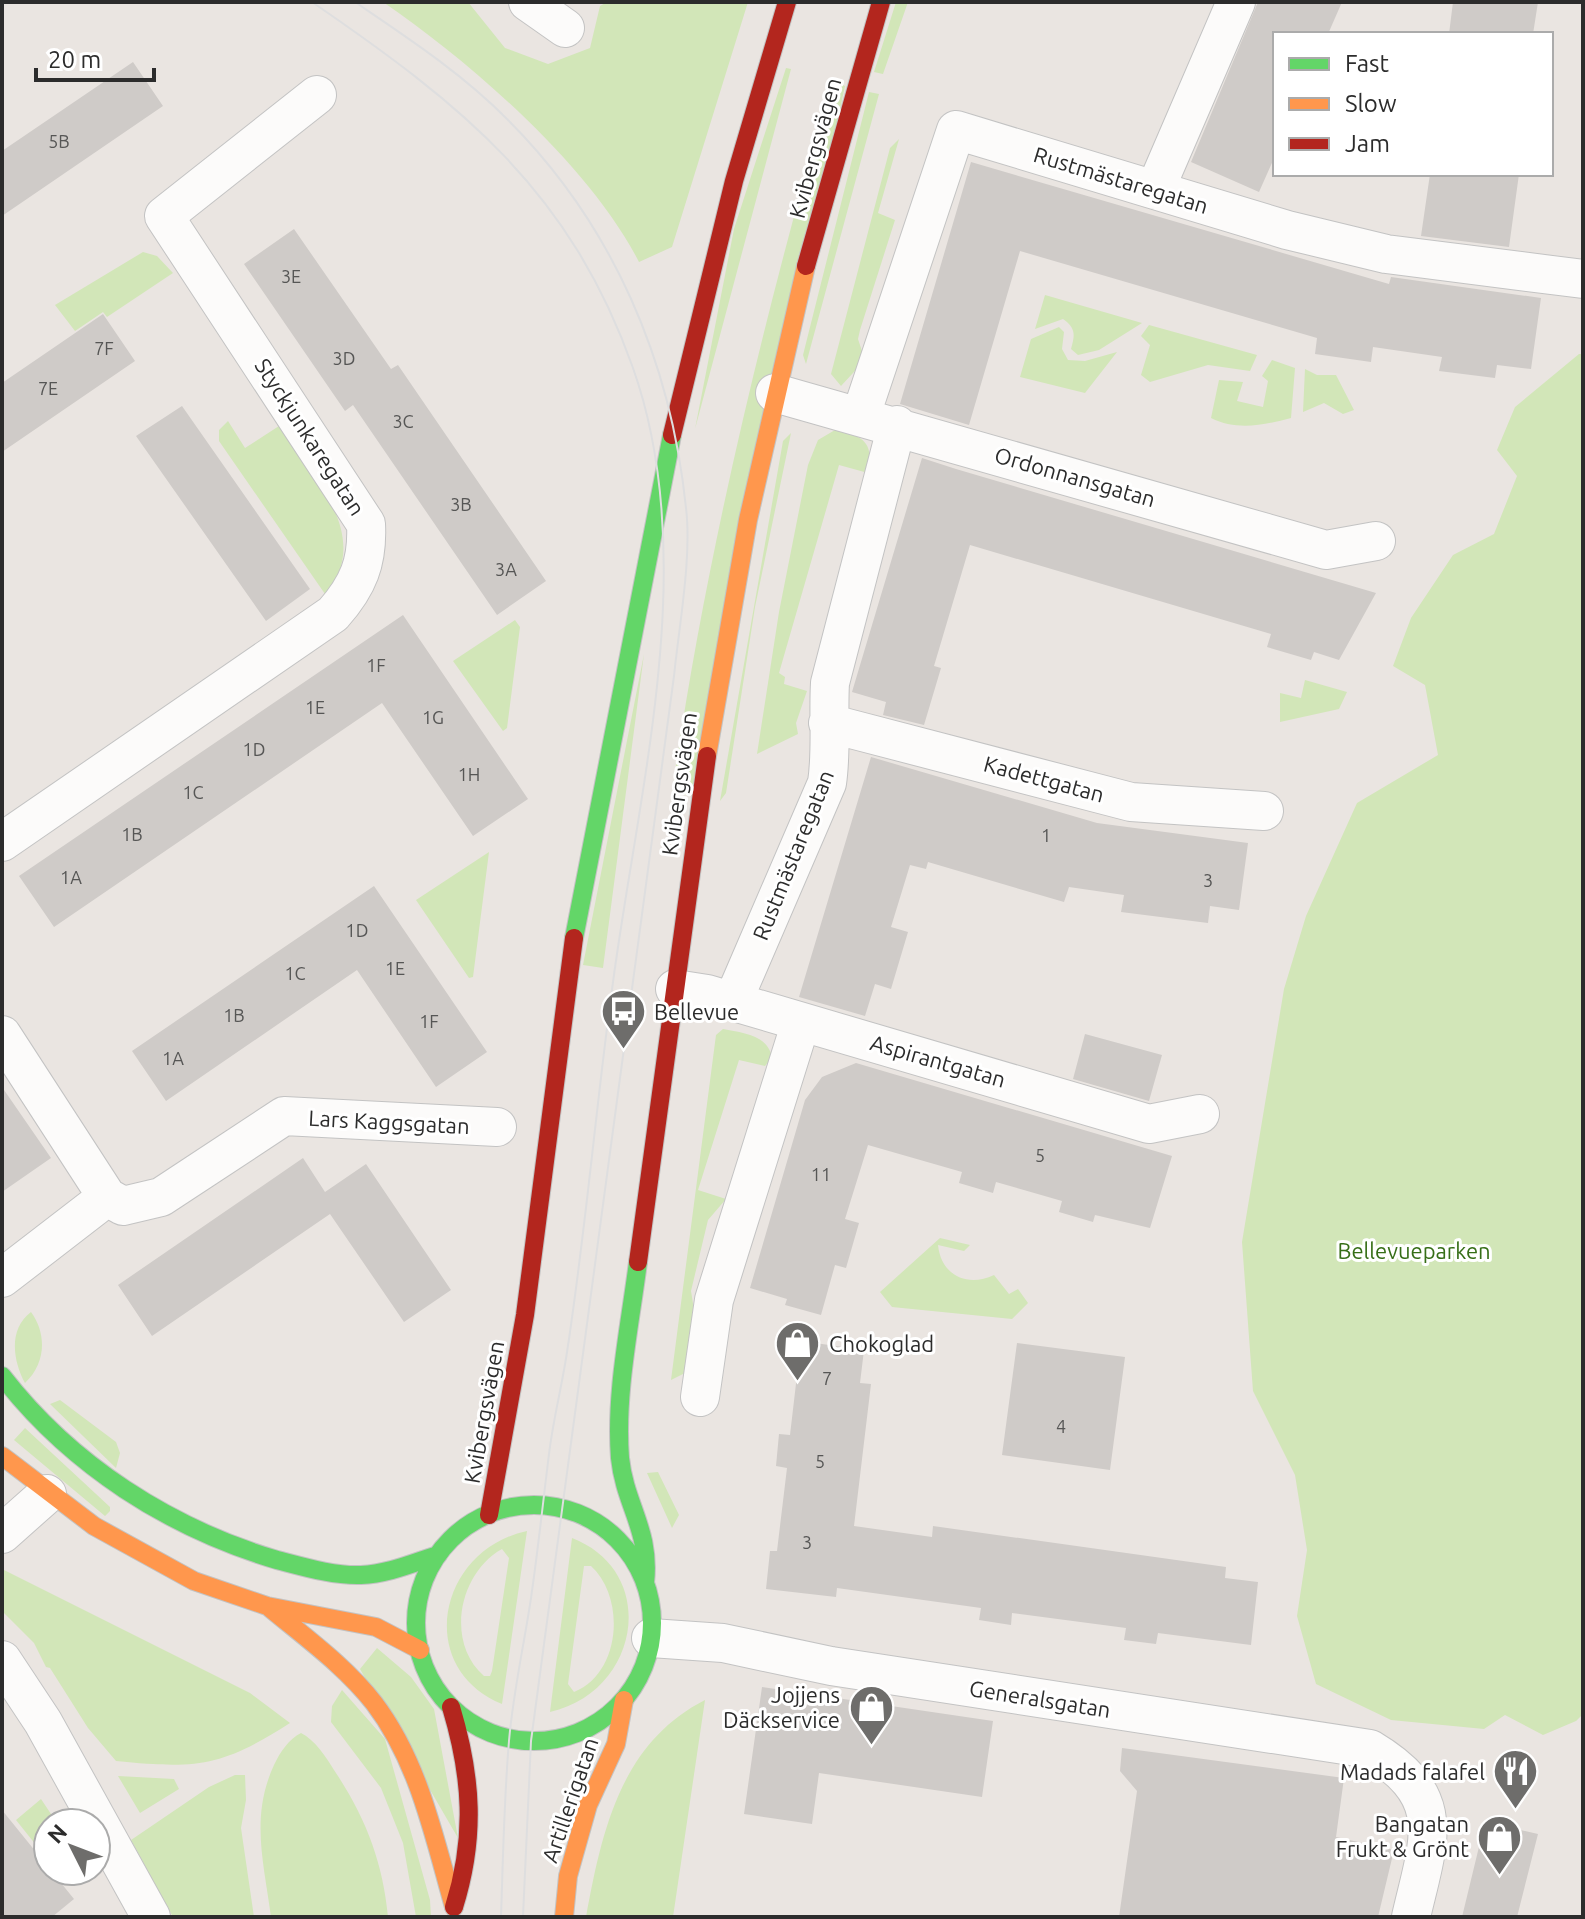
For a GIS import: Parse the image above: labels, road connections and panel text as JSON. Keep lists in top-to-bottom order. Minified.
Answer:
{"streets":{"street":["Kvibergsvägen","Rustmästaregatan","Styckjunkaregatan","Ordonnansgatan","Kadettgatan","Aspirantgatan","Lars Kaggsgatan","Generalsgatan","Artillerigatan"]},"crossings":[["Kvibergsvägen","Ordonnansgatan"],["Kvibergsvägen","Aspirantgatan"],["Kvibergsvägen","Generalsgatan"],["Kvibergsvägen","Artillerigatan"],["Rustmästaregatan","Ordonnansgatan"],["Rustmästaregatan","Kadettgatan"],["Rustmästaregatan","Aspirantgatan"],["Generalsgatan","Artillerigatan"]],"parks":["Bellevueparken"],"places":{"bus stop":["Bellevue"],"shop":["Chokoglad","Jojjens Däckservice","Bangatan Frukt & Grönt"],"restaurant":["Madads falafel"]},"house_numbers":["5B","3E","7F","3D","7E","3C","3B","3A","1F","1E","1G","1D","1H","1C","1B","1","1A","3","1D","1E","1C","1B","1F","1A","5","11","7","4","5","3"],"legend":["Fast","Slow","Jam"],"scale_bar":"20 m","north":"top left"}
